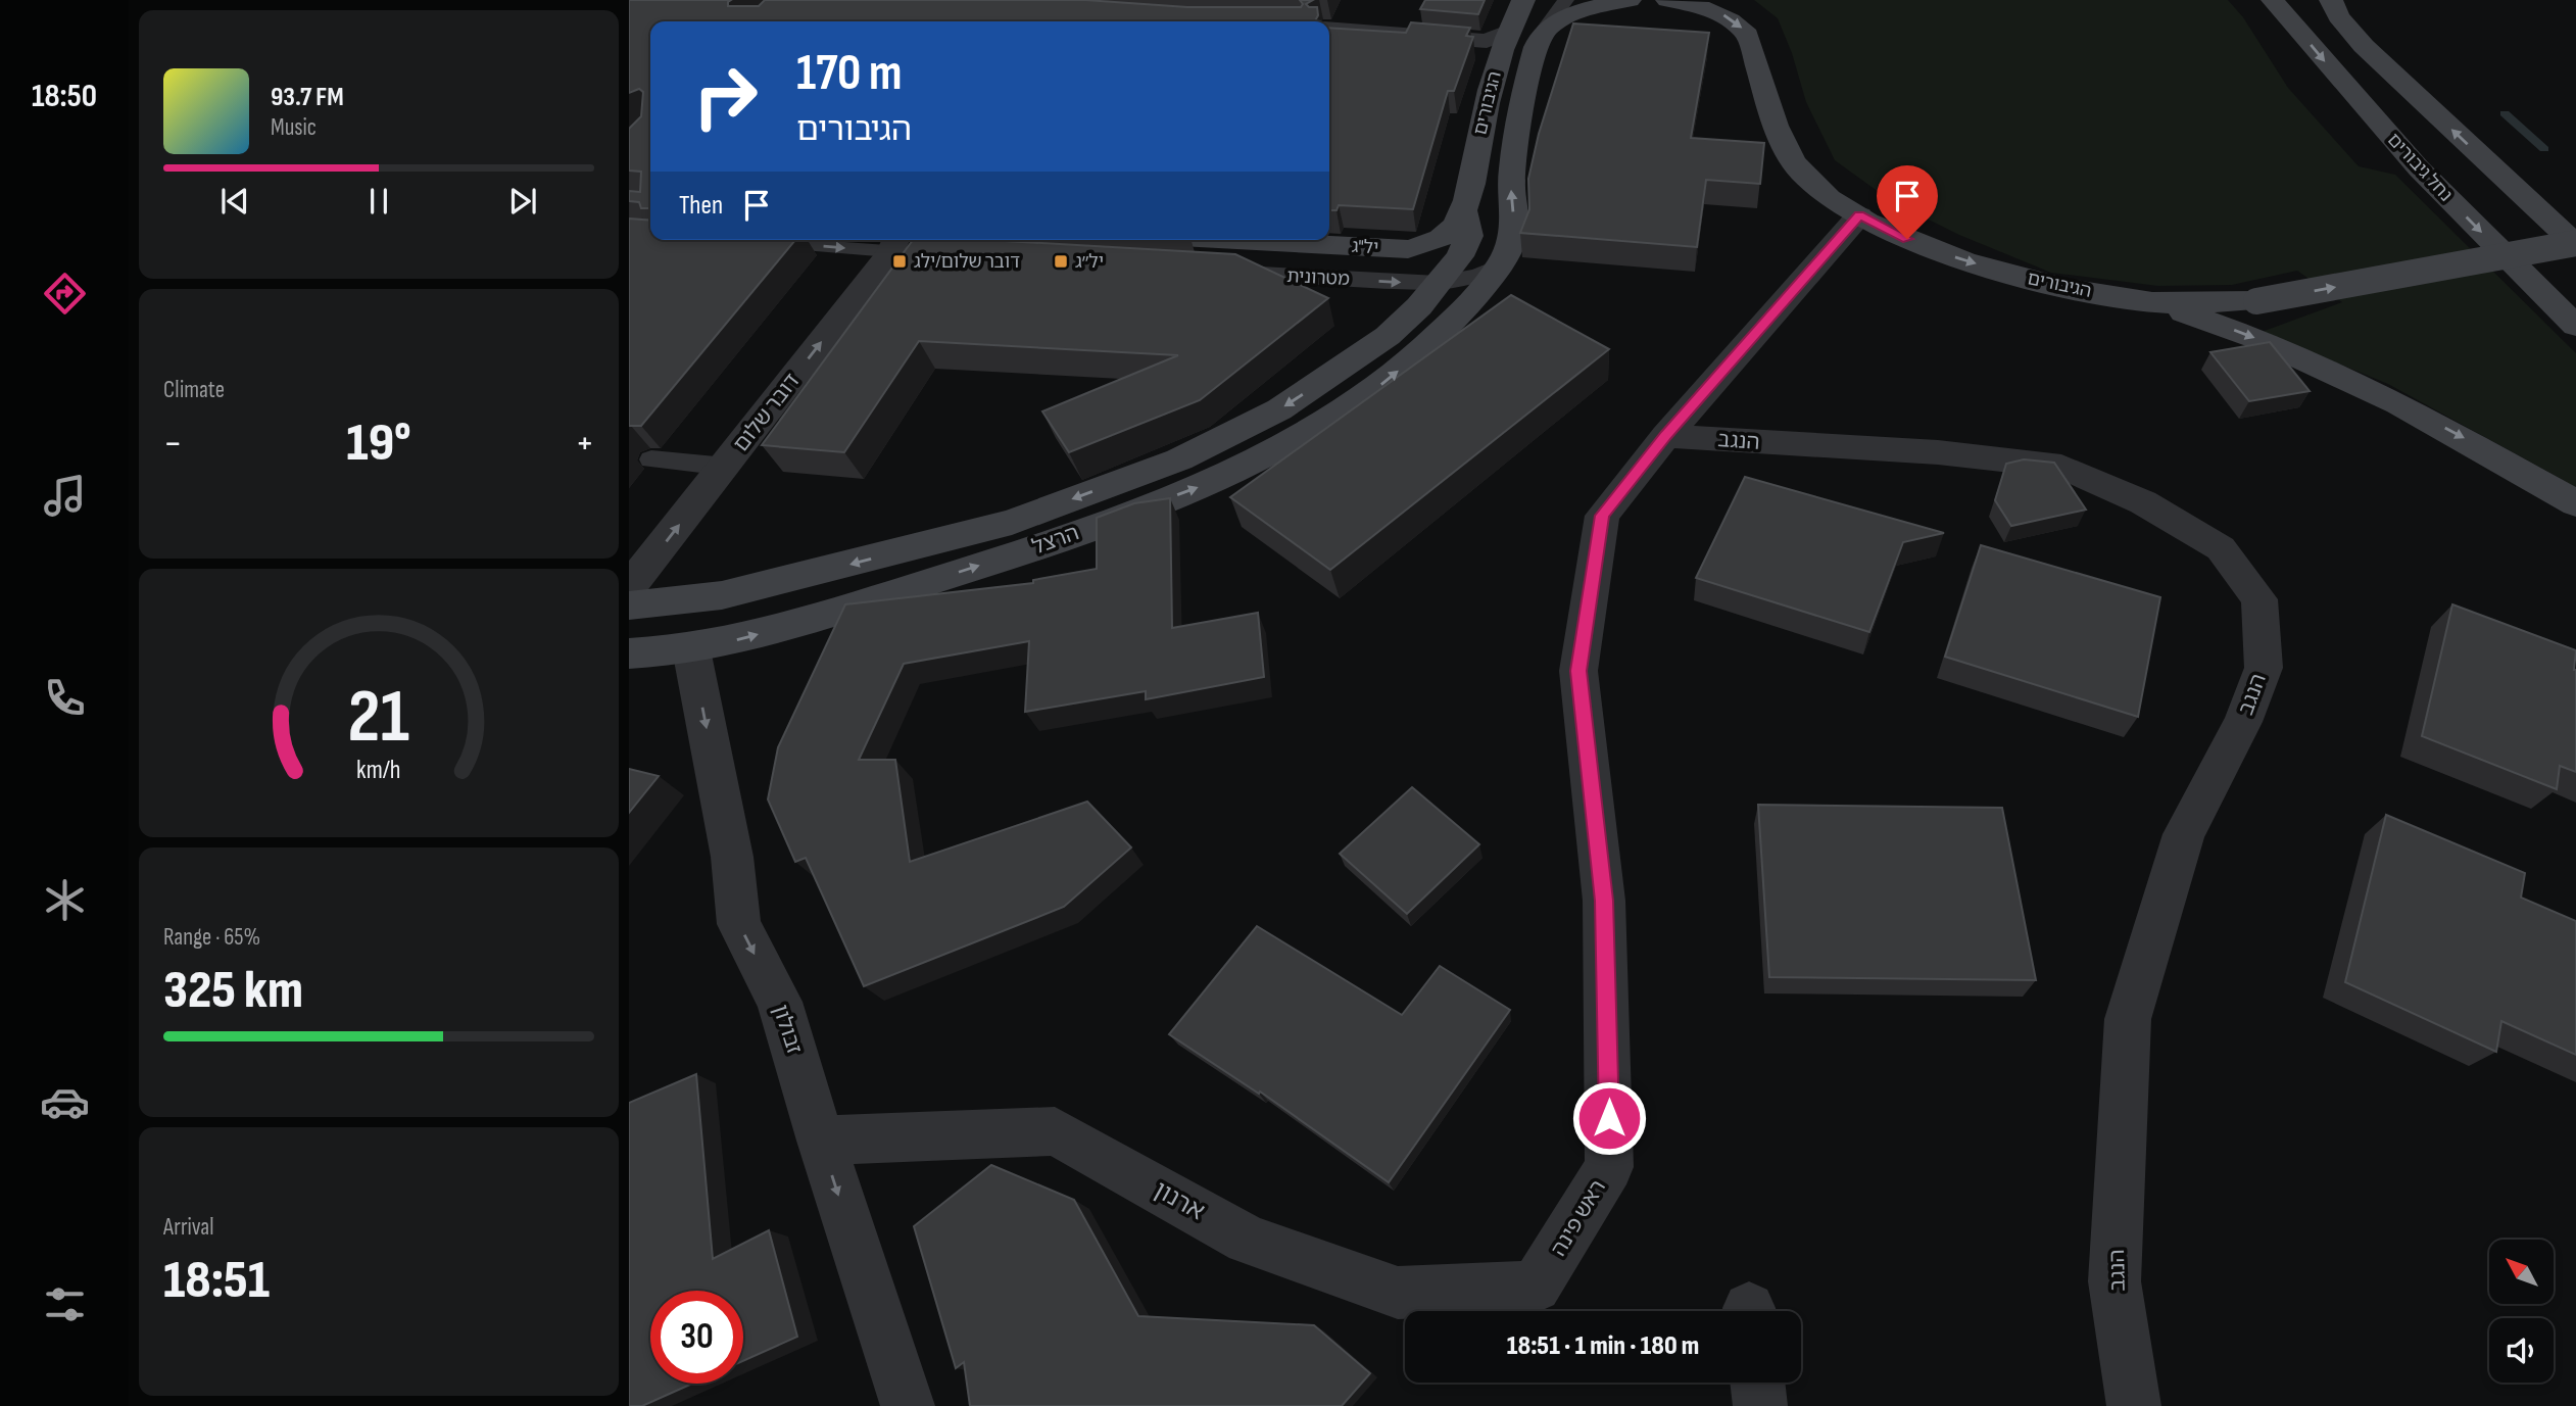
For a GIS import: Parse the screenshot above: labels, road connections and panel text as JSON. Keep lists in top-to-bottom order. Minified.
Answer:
{"streets":{"street":["הגיבורים","נחל גיבורים","יל\"ג","דובר שלום","הנגב","הרצל","זבולון","ארנון","ראש פינה"],"lane":["מטרונית"]},"crossings":[["הגיבורים","יל\"ג"],["הגיבורים","מטרונית"],["הגיבורים","הרצל"],["הגיבורים","ראש פינה"],["יל\"ג","הרצל"],["מטרונית","הרצל"],["הנגב","ראש פינה"],["הרצל","זבולון"],["זבולון","ארנון"],["ארנון","ראש פינה"]],"one_way":["מטרונית","דובר שלום","זבולון"],"places":{"transit":["דובר שלום/ילג","יל״ג"]},"north":"top left","page":{"tabs":"18:50","turn":["170 m","הגיבורים"],"song":["93.7 FM","Music"],"then":"Then","tile":["Climate",["Range · 65%","325 km"],["Arrival","18:51"]],"heat":["−","19°","+"],"limit":"30","trip":"18:51 · 1 min · 180 m","gauge":["21","km/h"]}}
